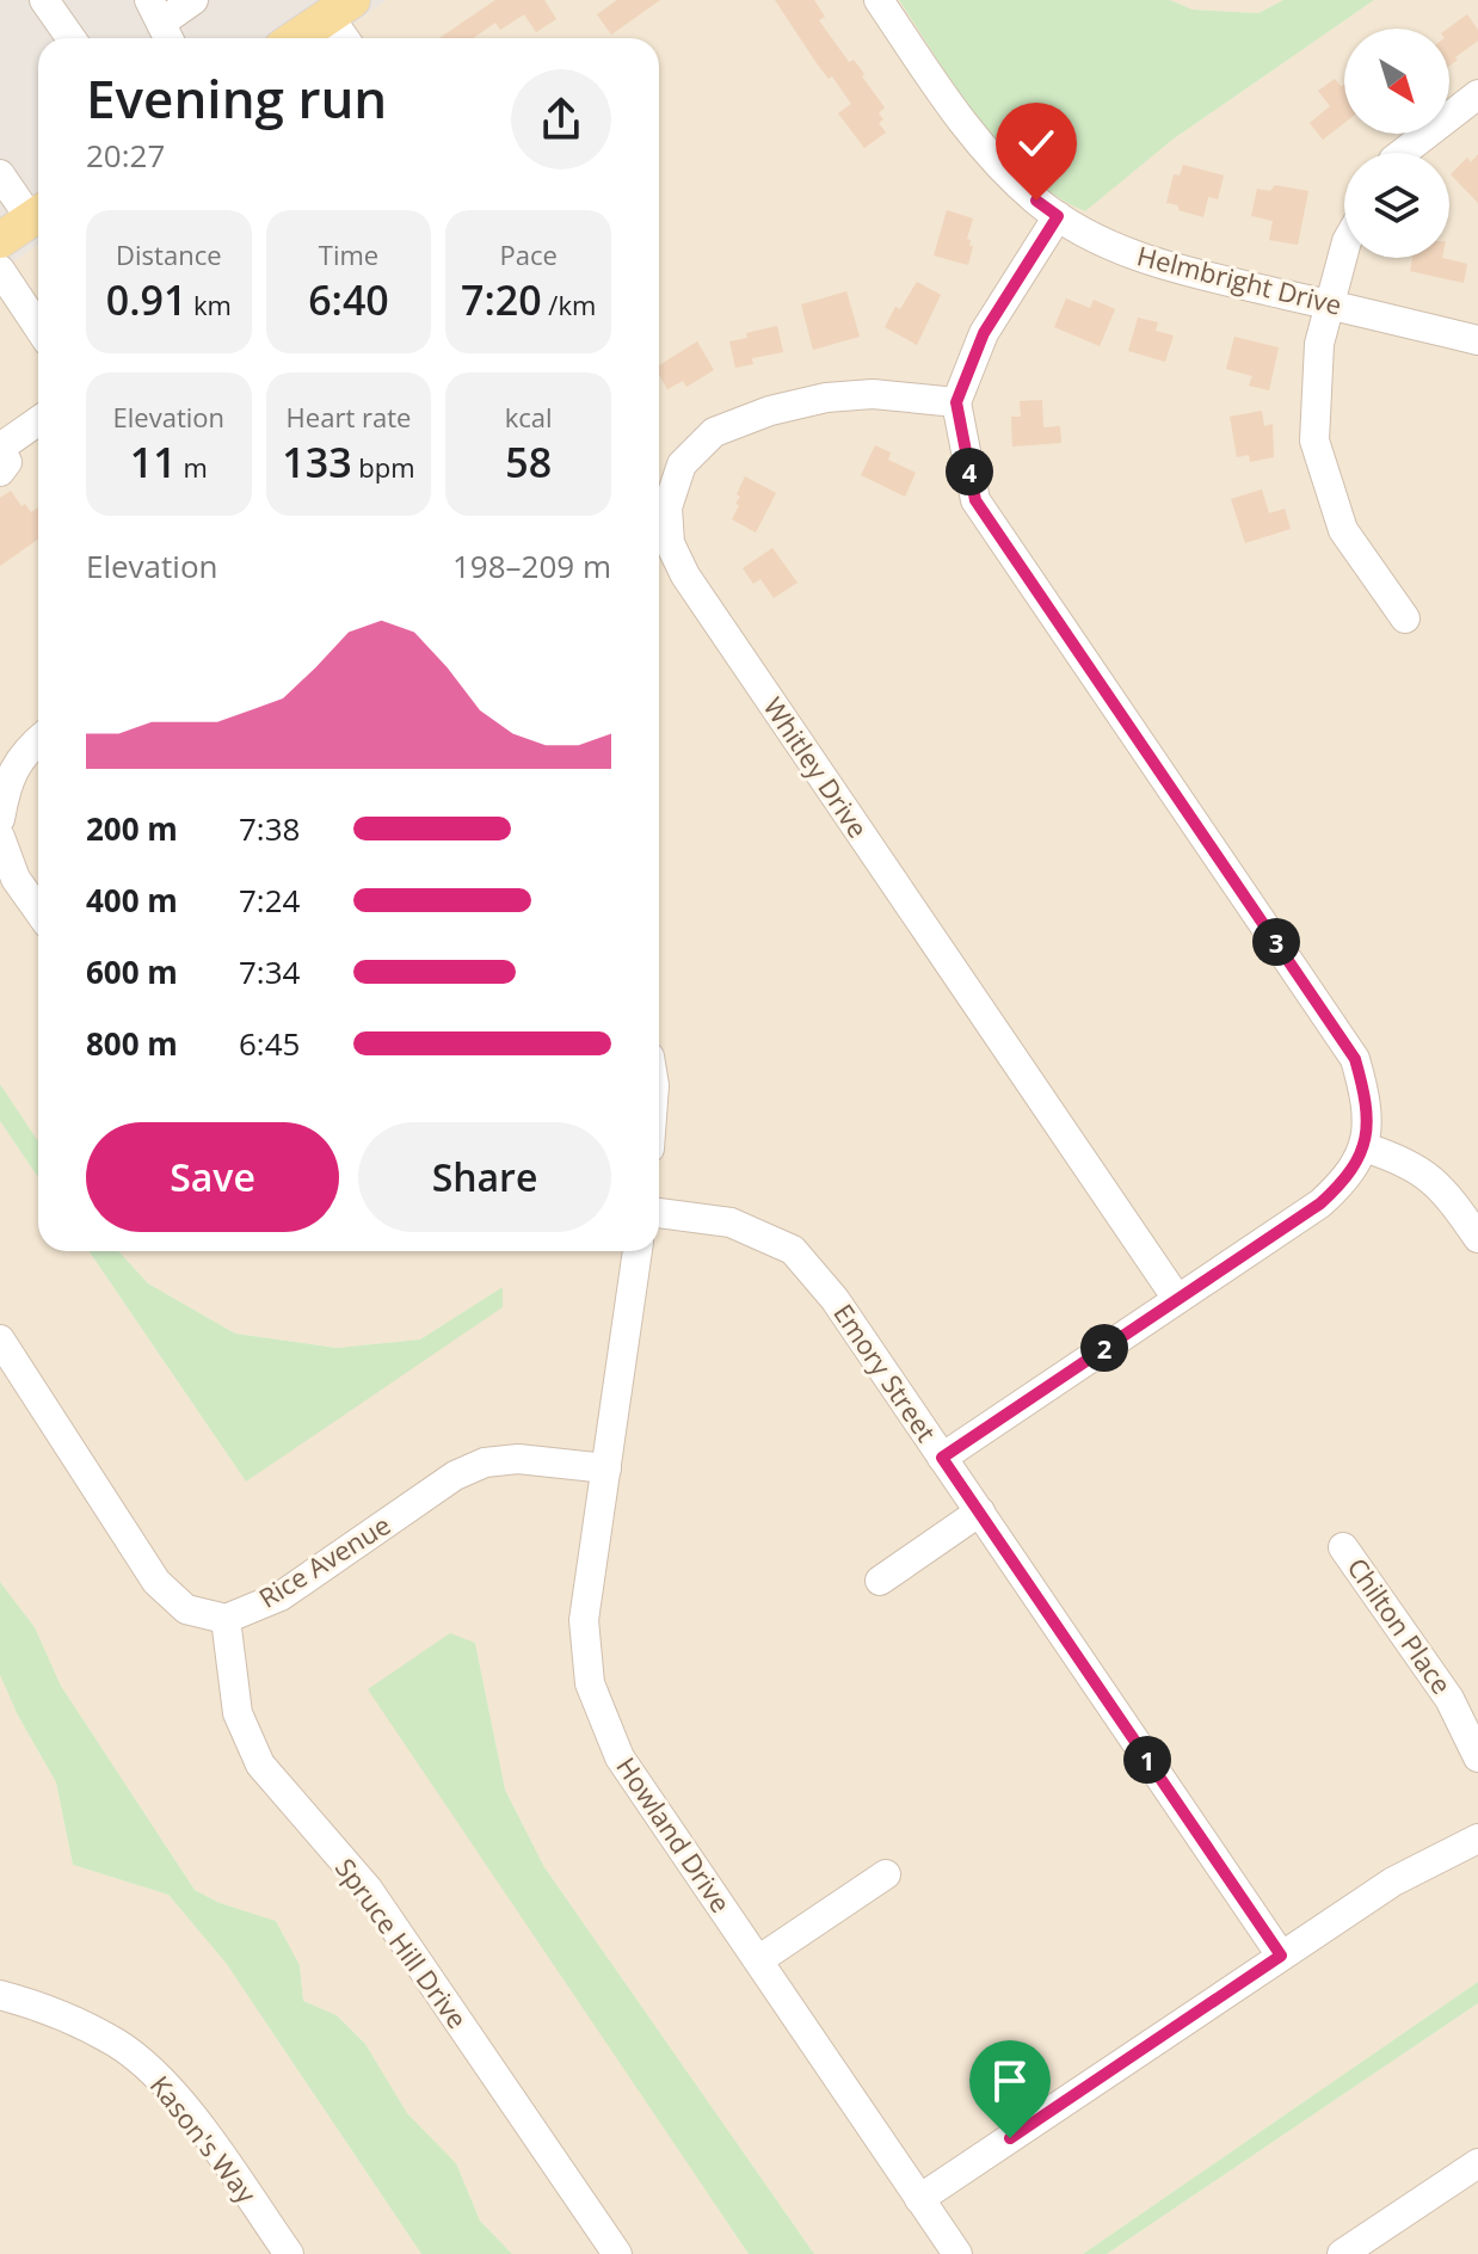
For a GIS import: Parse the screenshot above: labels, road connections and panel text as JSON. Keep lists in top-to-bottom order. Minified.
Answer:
{"streets":{"street":["Helmbright Drive","Whitley Drive","Emory Street","Rice Avenue","Chilton Place","Howland Drive","Spruce Hill Drive","Kason's Way"]},"crossings":[["Rice Avenue","Howland Drive"],["Rice Avenue","Spruce Hill Drive"]],"north":"bottom right","page":{"heading":["Evening run","20:27"],"stats":[["Distance","0.91 km"],["Time","6:40"],["Pace","7:20 /km"],["Elevation","11 m"],["Heart rate","133 bpm"],["kcal","58"]],"pins":["4","3","2","1"],"chart":["Elevation","198–209 m"],"list":[{"name":"200 m","note":"7:38"},{"name":"400 m","note":"7:24"},{"name":"600 m","note":"7:34"},{"name":"800 m","note":"6:45"}],"buttons":["Save","Share"]}}
